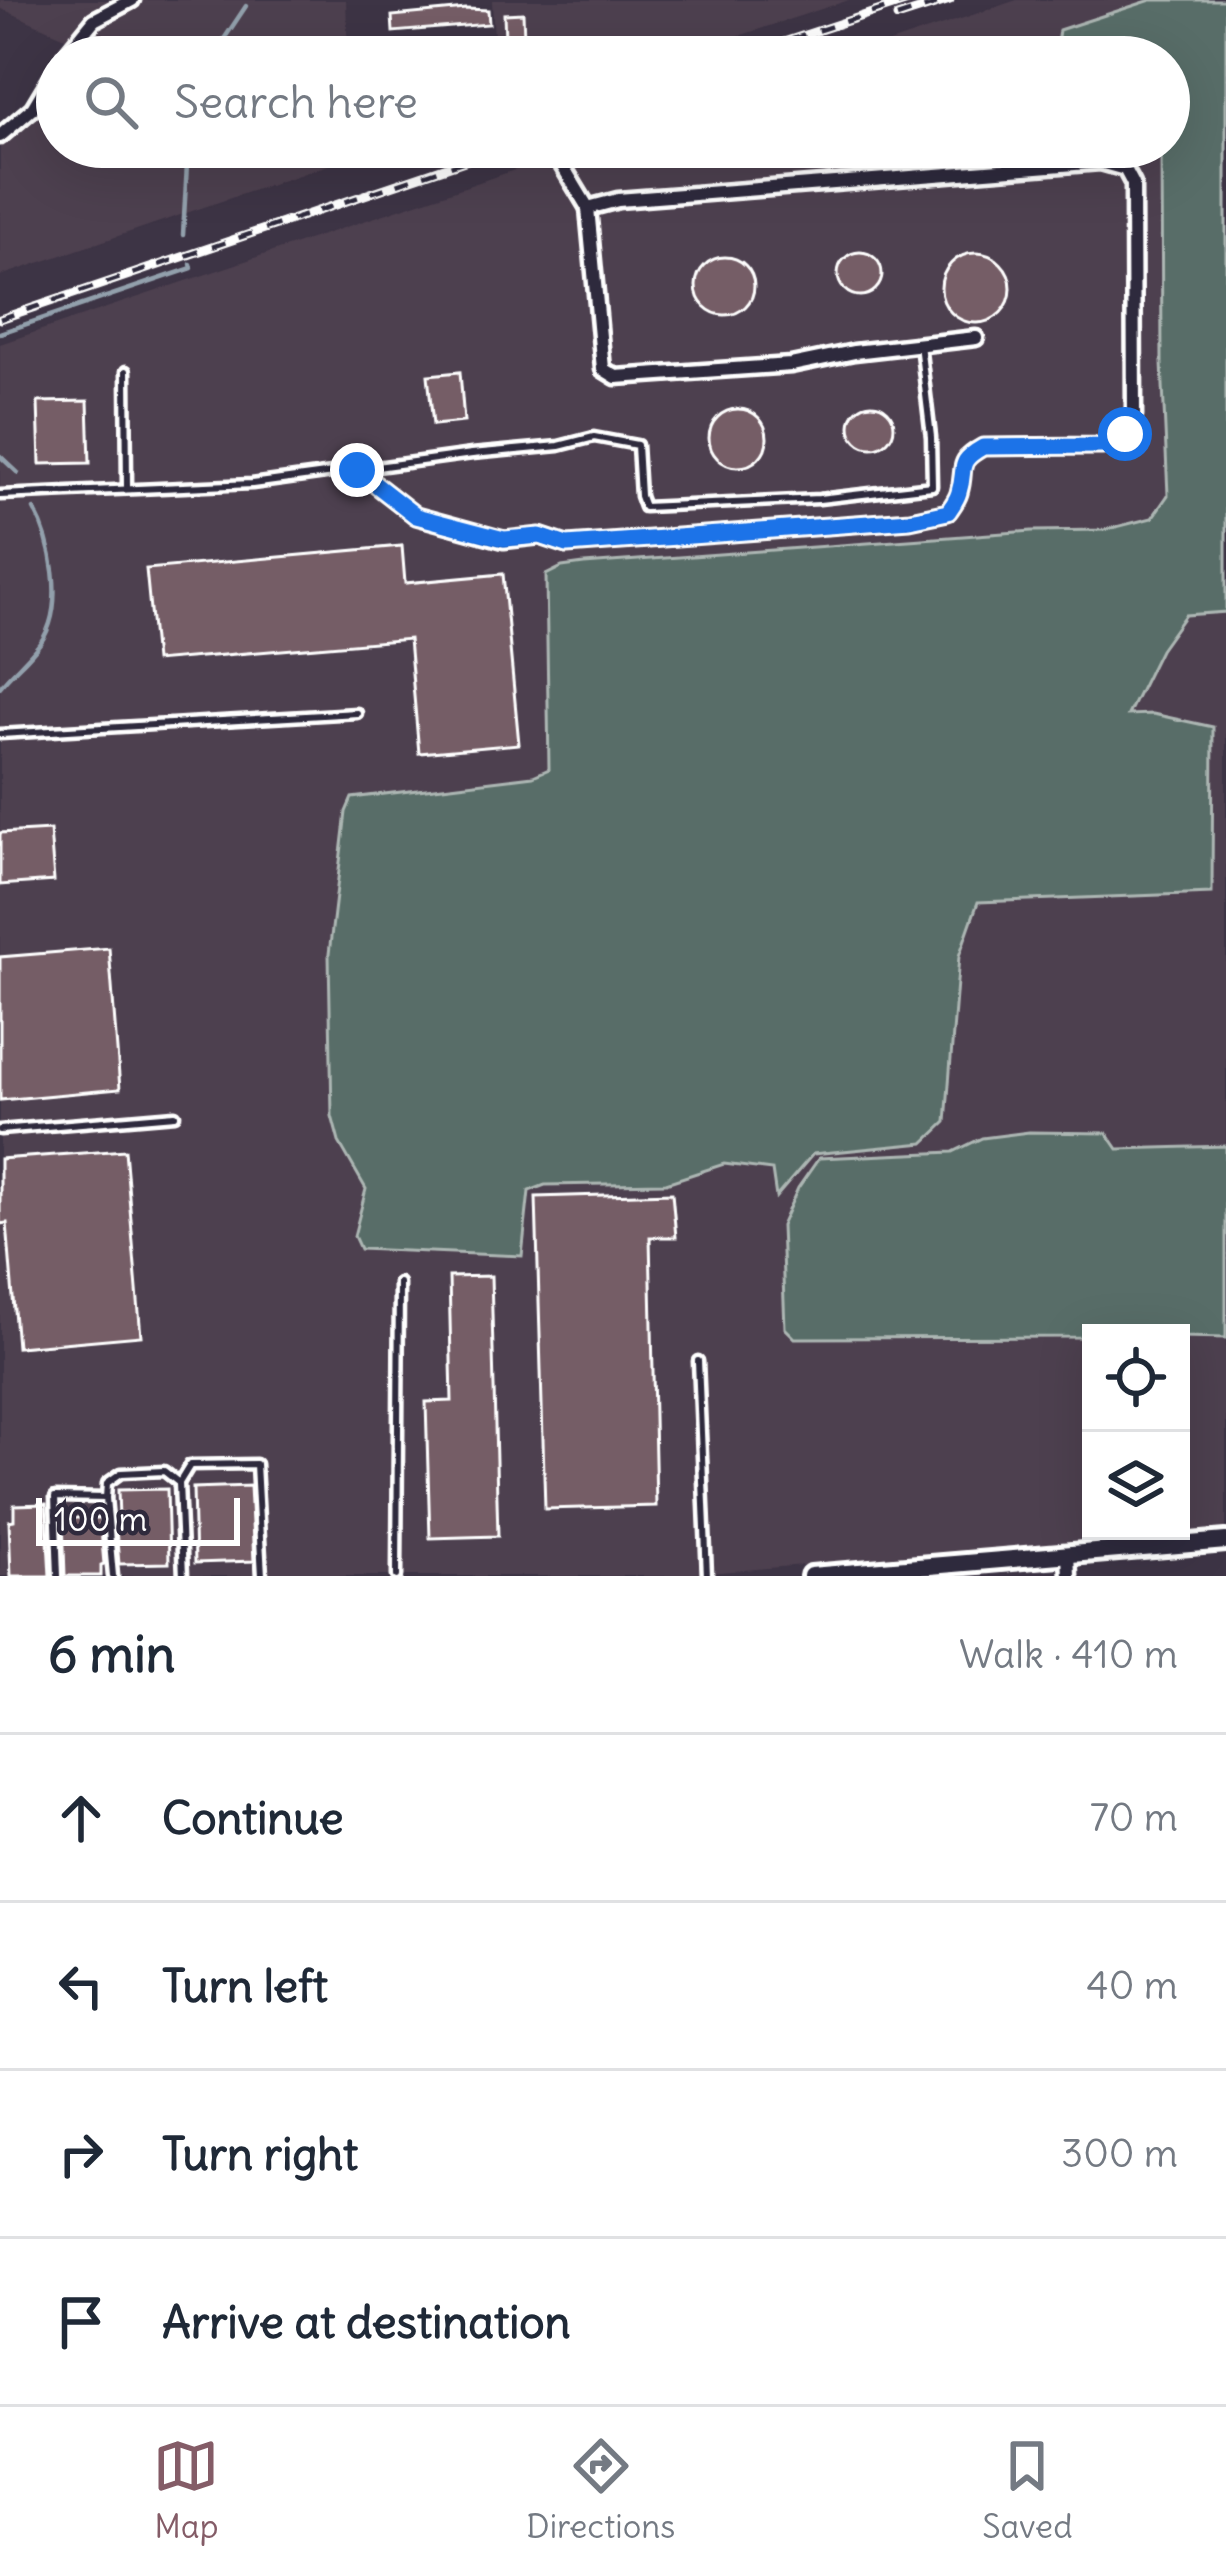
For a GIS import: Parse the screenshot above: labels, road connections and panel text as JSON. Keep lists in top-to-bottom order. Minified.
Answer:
{"scale_bar":"100 m","page":{"search":"Search here","scale":"100 m","heading":["6 min","Walk · 410 m"],"list":[["Continue","70 m"],["Turn left","40 m"],["Turn right","300 m"],"Arrive at destination"],"nav":["Map","Directions","Saved"]}}
